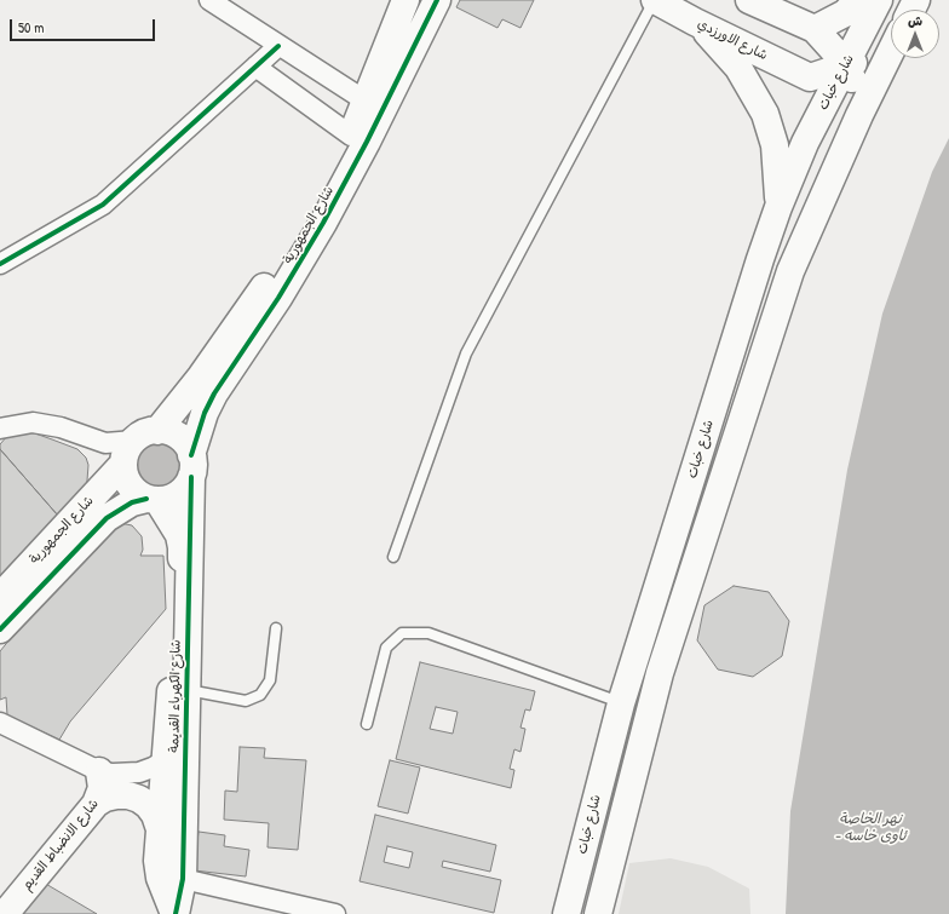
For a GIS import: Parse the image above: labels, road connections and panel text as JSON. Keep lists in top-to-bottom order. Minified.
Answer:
{"streets":{"street":["شارع الاورزدي","شارع خبات","شارع الجمهورية","شارع الكهرباء القديمة","شارع الانضباط القديم"]},"crossings":[["شارع الاورزدي","شارع خبات"],["شارع الجمهورية","شارع الكهرباء القديمة"]],"water":["نهر الخاصة - ئاوی خاسە"],"scale_bar":"50 m","north":"top"}
